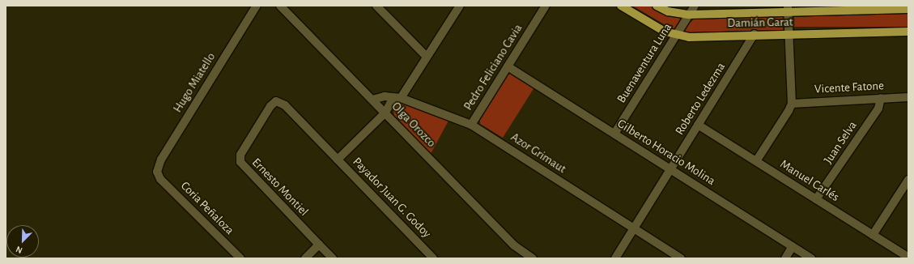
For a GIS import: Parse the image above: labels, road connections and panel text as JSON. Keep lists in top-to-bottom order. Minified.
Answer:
{"streets":{"main road":["Damián Garat"],"street":["Buenaventura Luna","Pedro Feliciano Cavia","Hugo Miatello","Vicente Fatone","Roberto Ledezma","Olga Orozco","Juan Selva","Gilberto Horacio Molina","Azor Grimaut","Manuel Carlés","Ernesto Montiel","Payador Juan G. Godoy","Coria Peñaloza"]},"crossings":[["Damián Garat","Buenaventura Luna"],["Damián Garat","Roberto Ledezma"],["Buenaventura Luna","Gilberto Horacio Molina"],["Pedro Feliciano Cavia","Gilberto Horacio Molina"],["Pedro Feliciano Cavia","Azor Grimaut"],["Hugo Miatello","Coria Peñaloza"],["Vicente Fatone","Juan Selva"],["Roberto Ledezma","Gilberto Horacio Molina"],["Roberto Ledezma","Azor Grimaut"],["Roberto Ledezma","Manuel Carlés"],["Olga Orozco","Azor Grimaut"],["Olga Orozco","Payador Juan G. Godoy"],["Juan Selva","Manuel Carlés"],["Azor Grimaut","Payador Juan G. Godoy"],["Ernesto Montiel","Payador Juan G. Godoy"]],"north":"bottom left"}
